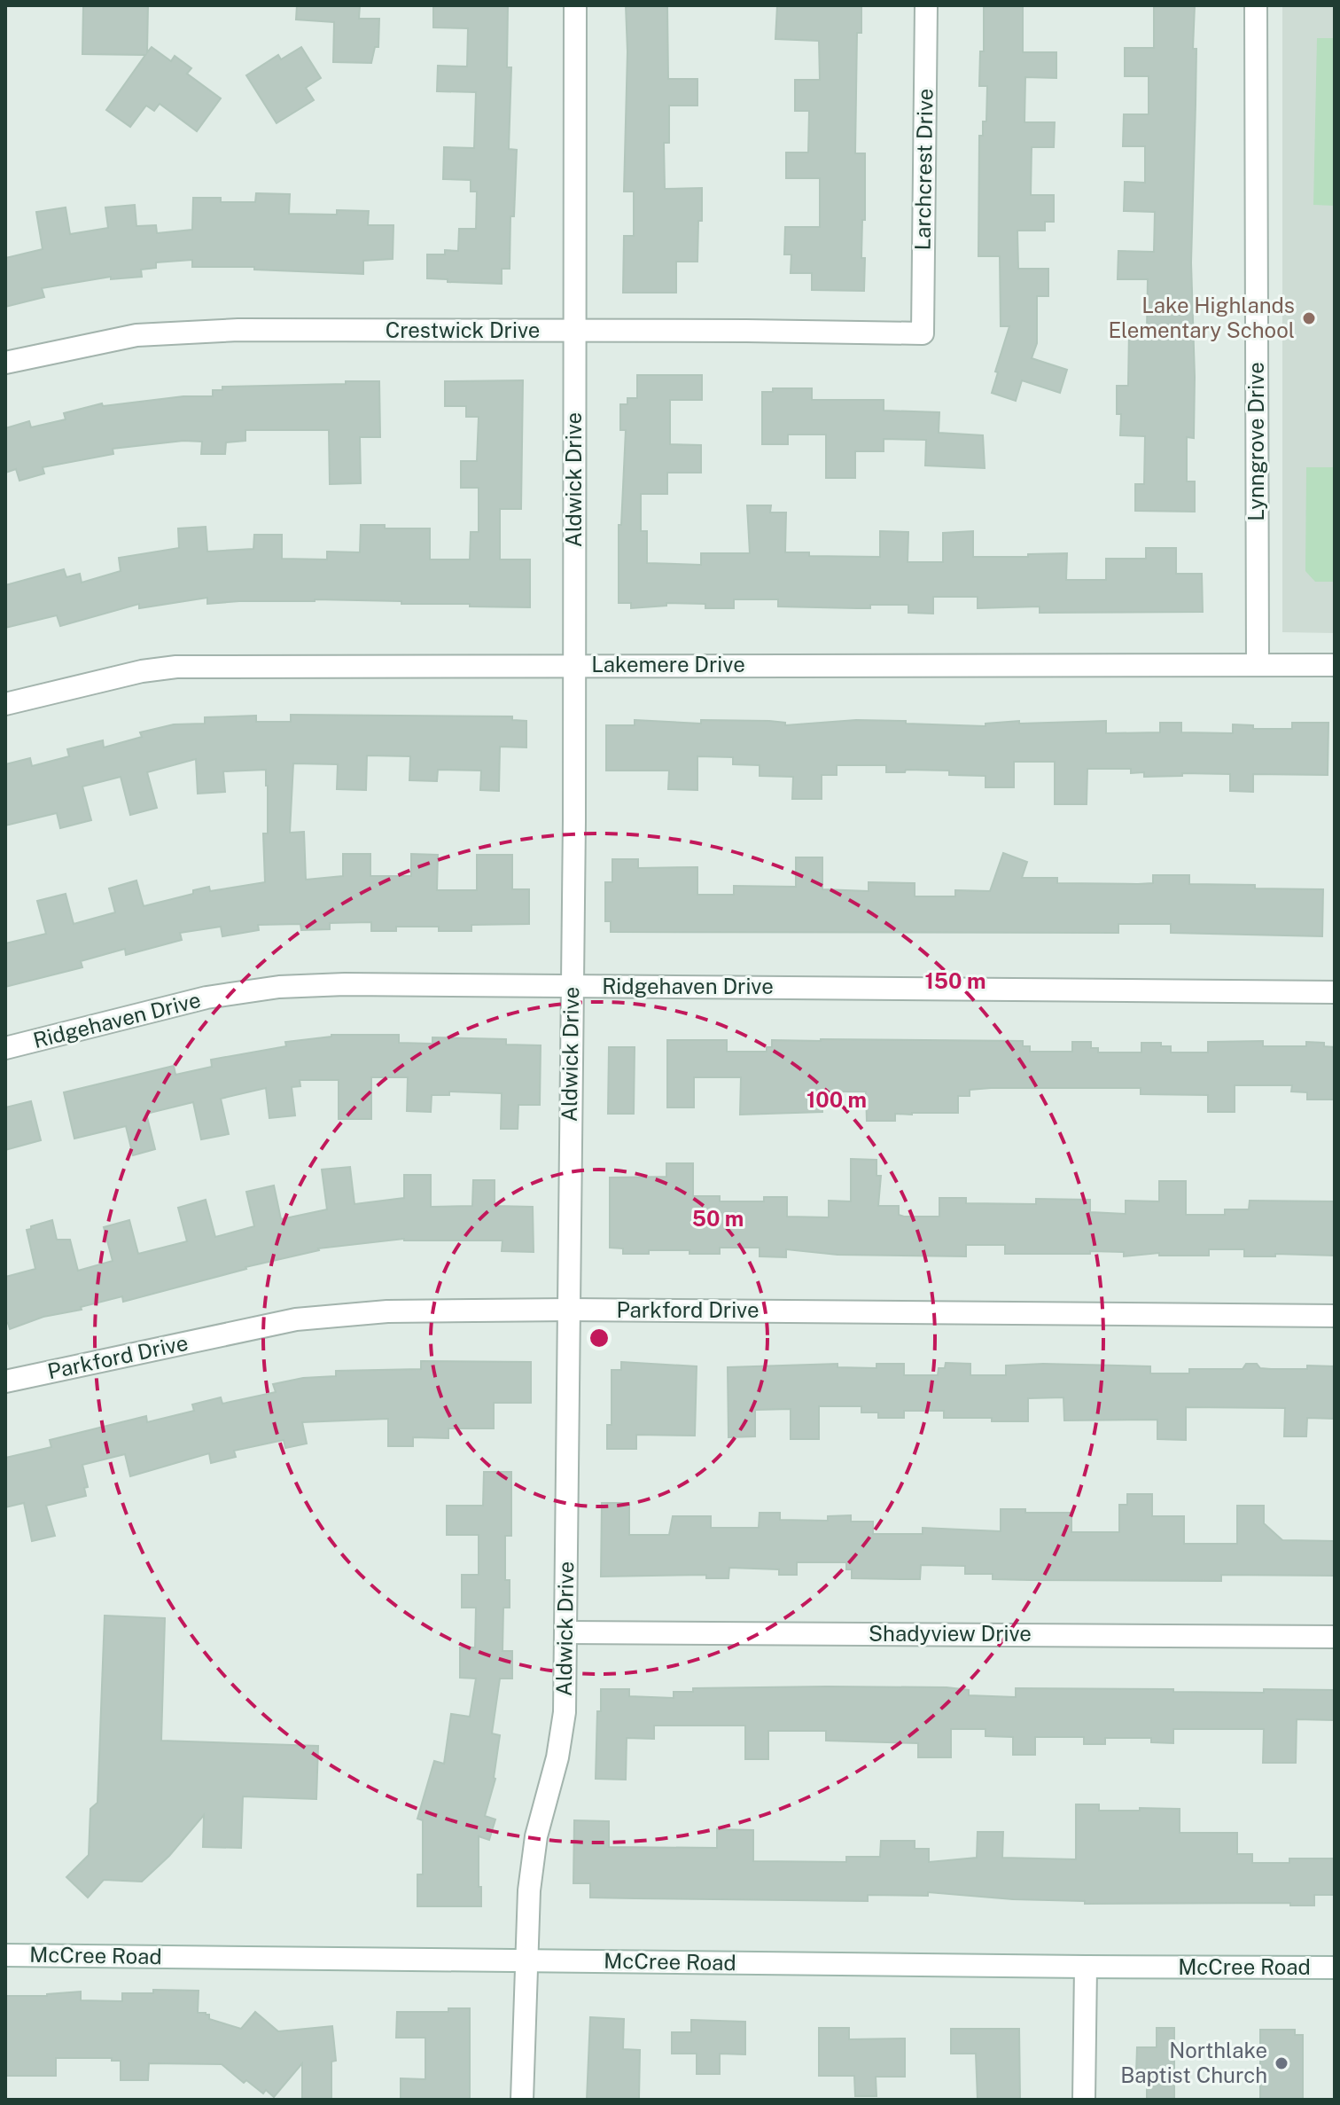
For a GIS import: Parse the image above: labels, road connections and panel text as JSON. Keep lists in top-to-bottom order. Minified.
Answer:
{"streets":{"street":["Larchcrest Drive","Crestwick Drive","Lynngrove Drive","Aldwick Drive","Lakemere Drive","Ridgehaven Drive","Parkford Drive","Shadyview Drive","McCree Road"]},"crossings":[["Larchcrest Drive","Crestwick Drive"],["Crestwick Drive","Aldwick Drive"],["Lynngrove Drive","Lakemere Drive"],["Aldwick Drive","Lakemere Drive"],["Aldwick Drive","Ridgehaven Drive"],["Aldwick Drive","Parkford Drive"],["Aldwick Drive","Shadyview Drive"],["Aldwick Drive","McCree Road"]],"places":["Lake Highlands Elementary School","Northlake Baptist Church"],"rings":["150 m","100 m","50 m"]}
